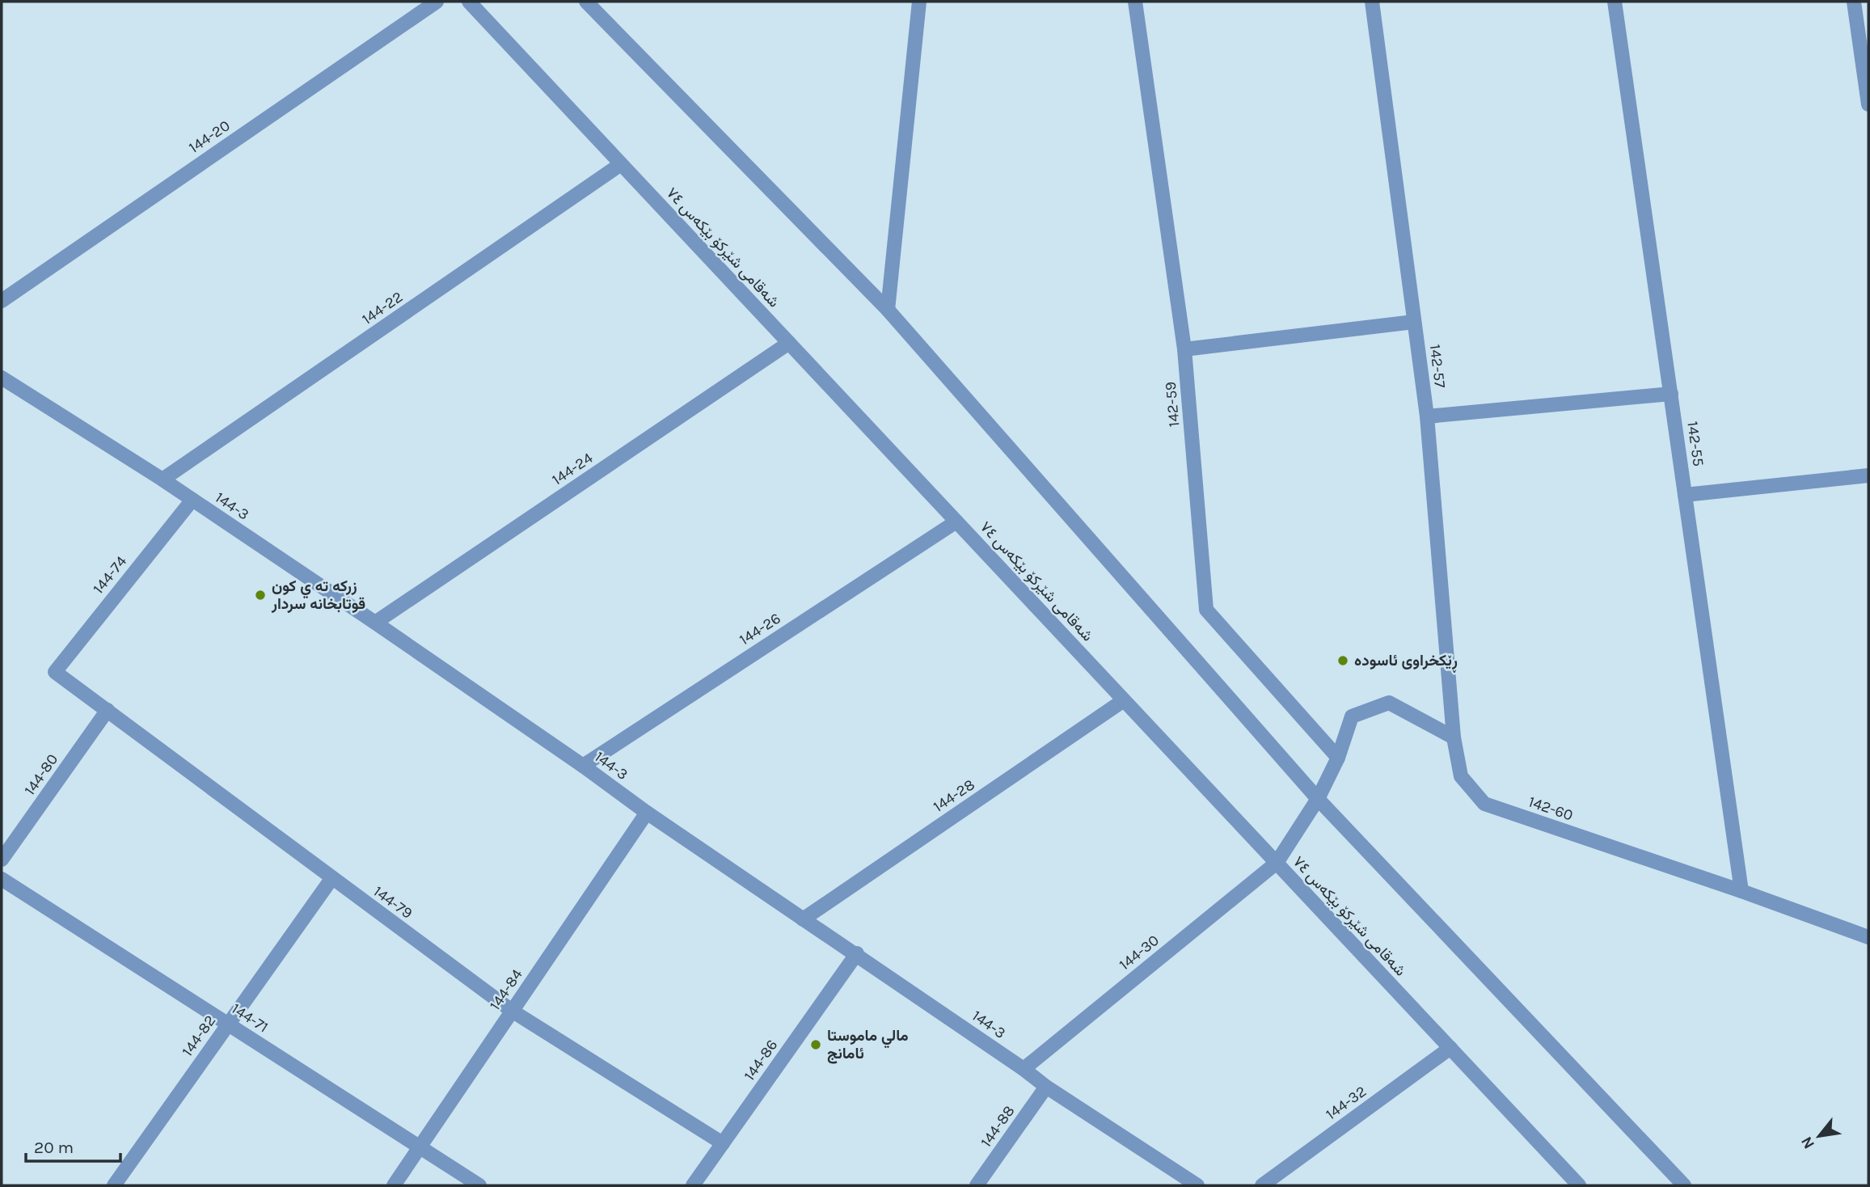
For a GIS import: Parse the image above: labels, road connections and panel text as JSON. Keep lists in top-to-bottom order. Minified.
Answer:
{"streets":{"street":["144-20","شەقامی شێرکۆ بێکەس ٧٤","144-22","142-57","142-59","142-55","144-24","144-3","144-74","144-26","144-80","144-28","142-60","144-79","144-30","144-84","144-71","144-82","144-86","144-32","144-88"]},"crossings":[["شەقامی شێرکۆ بێکەس ٧٤","144-22"],["شەقامی شێرکۆ بێکەس ٧٤","144-24"],["شەقامی شێرکۆ بێکەس ٧٤","144-26"],["شەقامی شێرکۆ بێکەس ٧٤","144-28"],["شەقامی شێرکۆ بێکەس ٧٤","144-30"],["شەقامی شێرکۆ بێکەس ٧٤","144-32"],["144-22","144-3"],["142-57","142-60"],["142-55","142-60"],["144-24","144-3"],["144-3","144-74"],["144-3","144-26"],["144-3","144-28"],["144-3","144-30"],["144-3","144-84"],["144-3","144-86"],["144-3","144-88"],["144-74","144-79"],["144-80","144-79"],["144-79","144-84"],["144-79","144-82"],["144-79","144-86"],["144-84","144-71"],["144-71","144-82"]],"places":["زركه ته ي كون قوتابخانه سردار","ڕێکخراوی ئاسودە","مالي ماموستا ئامانج"],"scale_bar":"20 m","north":"bottom left"}
